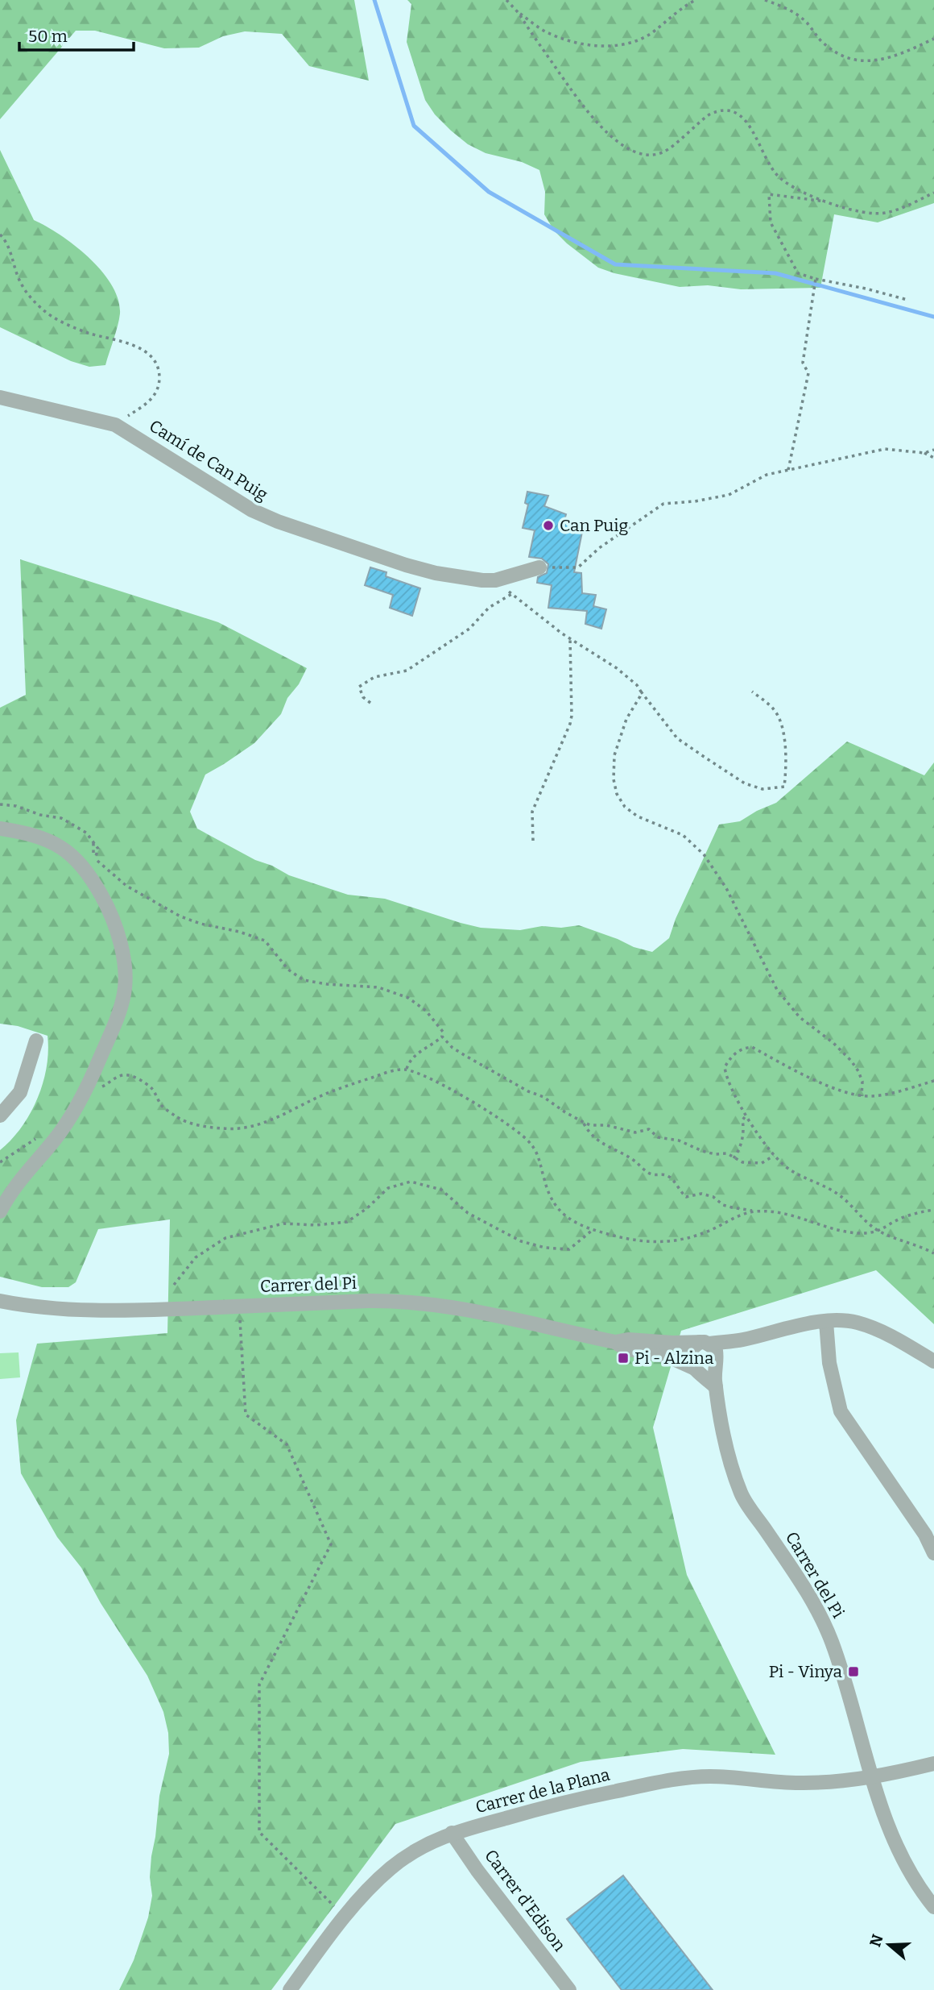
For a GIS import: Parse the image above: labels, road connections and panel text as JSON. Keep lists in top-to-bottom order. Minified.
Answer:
{"streets":{"street":["Camí de Can Puig","Carrer del Pi","Carrer de la Plana","Carrer d'Edison"]},"crossings":[["Carrer del Pi","Carrer de la Plana"],["Carrer de la Plana","Carrer d'Edison"]],"places":{"other":["Can Puig"],"transit":["Pi - Alzina","Pi - Vinya"]},"scale_bar":"50 m","north":"left"}
